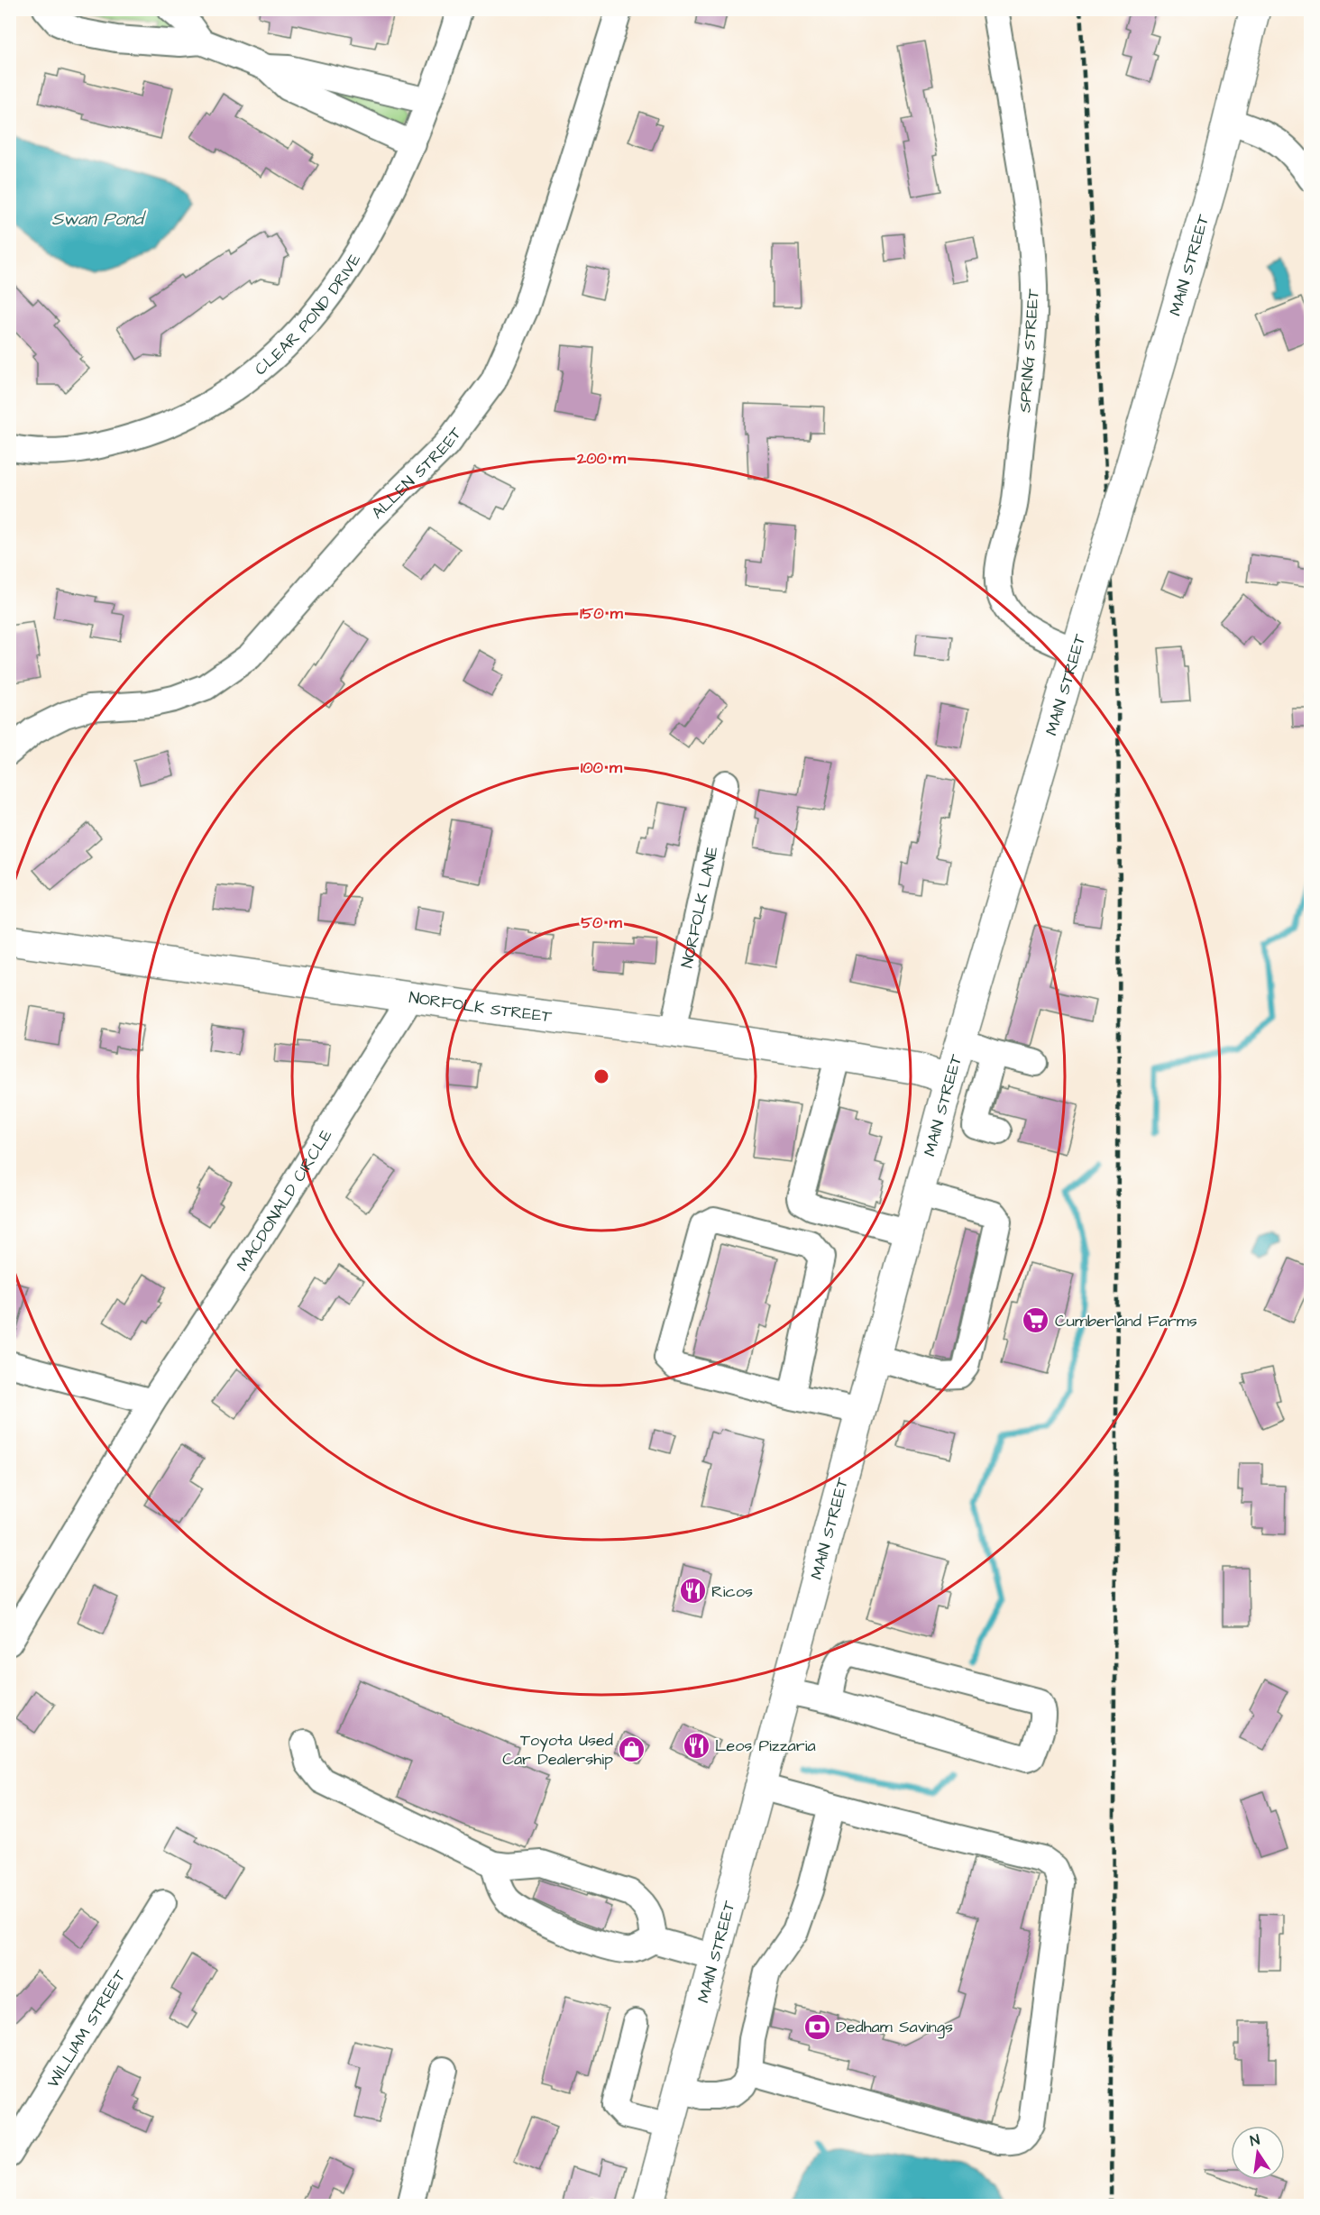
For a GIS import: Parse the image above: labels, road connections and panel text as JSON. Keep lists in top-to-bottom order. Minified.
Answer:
{"streets":{"main road":["MAIN STREET","NORFOLK STREET"],"street":["CLEAR POND DRIVE","SPRING STREET","ALLEN STREET","NORFOLK LANE","MACDONALD CIRCLE","WILLIAM STREET"]},"crossings":[["MAIN STREET","SPRING STREET"],["MAIN STREET","NORFOLK STREET"],["NORFOLK LANE","NORFOLK STREET"],["NORFOLK STREET","MACDONALD CIRCLE"]],"water":["Swan Pond"],"places":{"supermarket":["Cumberland Farms"],"restaurant":["Ricos","Leos Pizzaria"],"shop":["Toyota Used Car Dealership"],"bank":["Dedham Savings"]},"north":"top","rings":["200 m","150 m","100 m","50 m"]}
